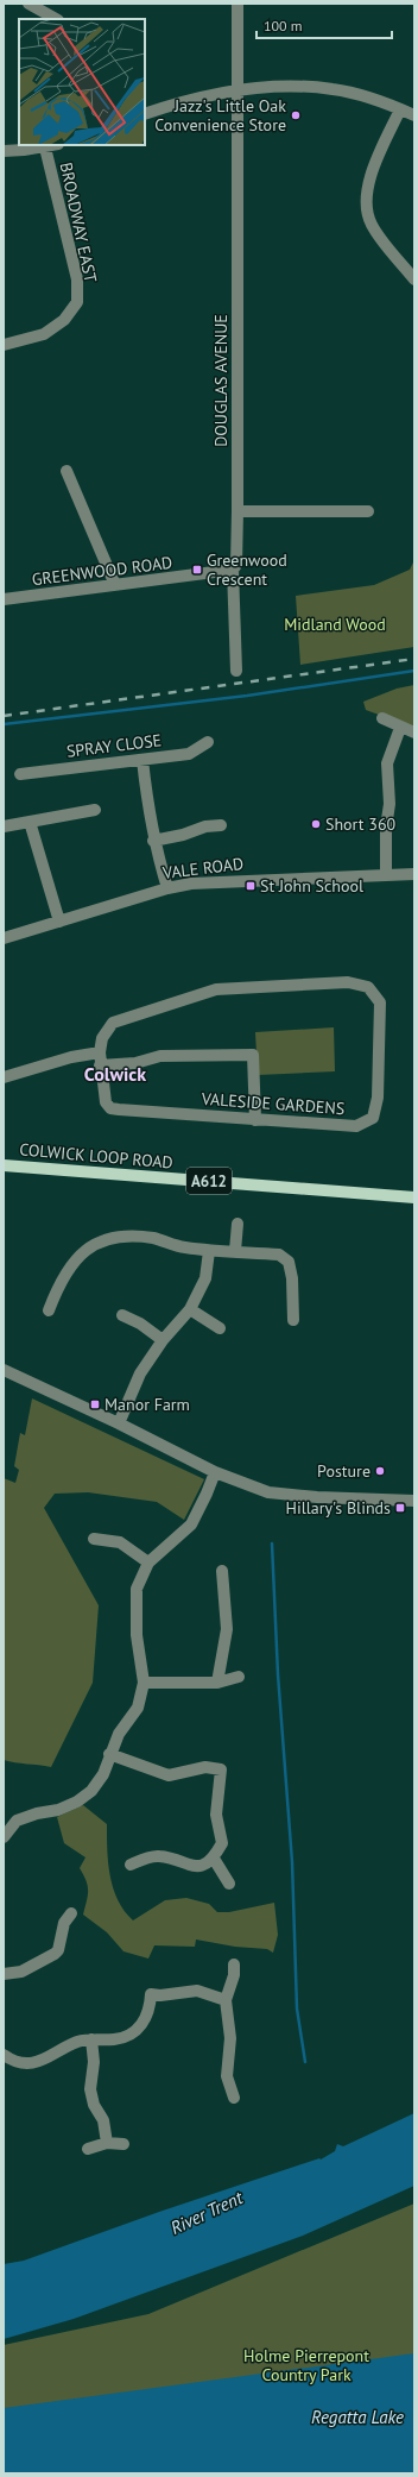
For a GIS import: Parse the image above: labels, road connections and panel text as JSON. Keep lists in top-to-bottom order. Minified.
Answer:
{"streets":{"main road":["COLWICK LOOP ROAD","A612"],"street":["BROADWAY EAST","DOUGLAS AVENUE","GREENWOOD ROAD","SPRAY CLOSE","VALE ROAD","VALESIDE GARDENS"]},"crossings":[["DOUGLAS AVENUE","GREENWOOD ROAD"]],"districts":["Colwick"],"water":["River Trent","Regatta Lake"],"parks":["Midland Wood","Holme Pierrepont Country Park"],"places":{"other":["Jazz's Little Oak Convenience Store","Short 360","Posture"],"transit":["Greenwood Crescent","St John School","Manor Farm","Hillary's Blinds"]},"scale_bar":"100 m"}
